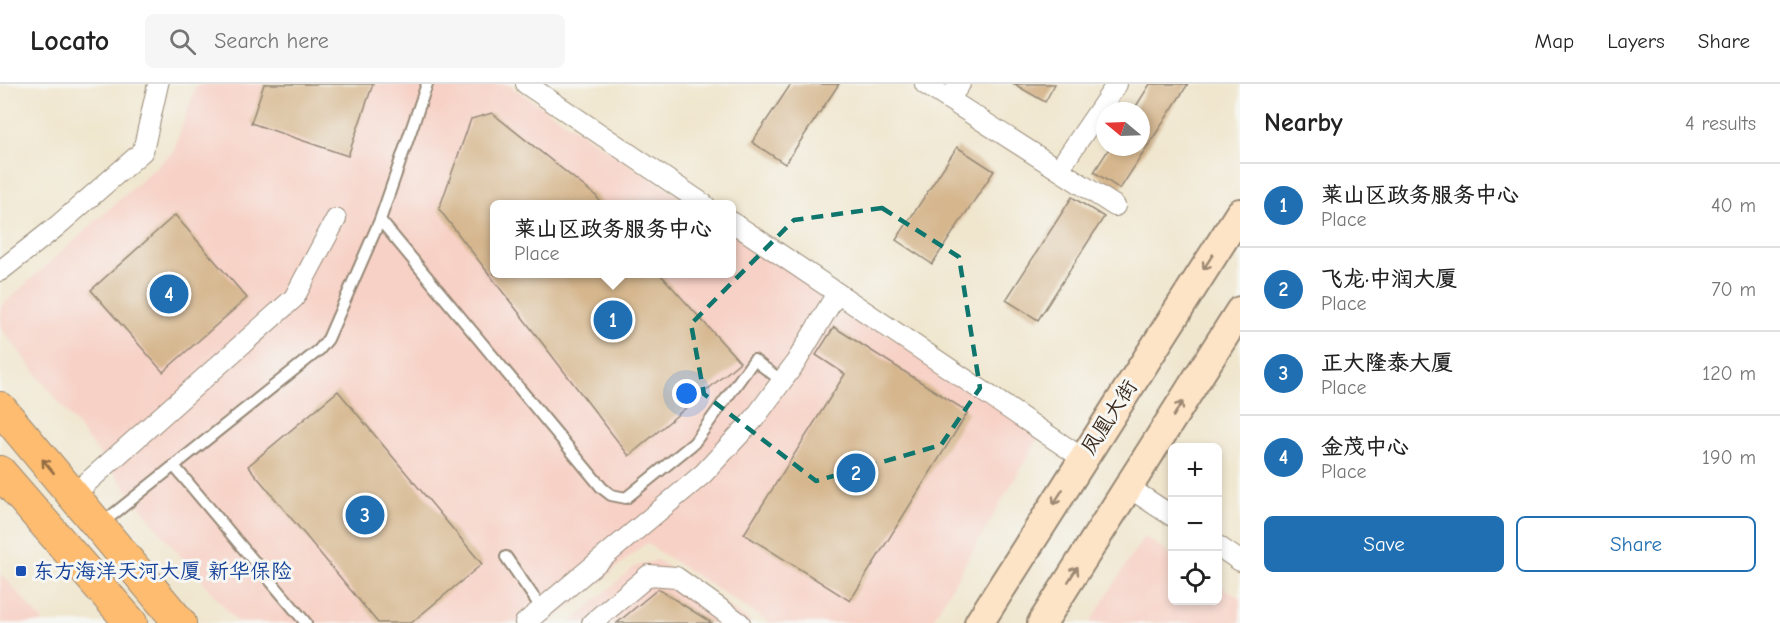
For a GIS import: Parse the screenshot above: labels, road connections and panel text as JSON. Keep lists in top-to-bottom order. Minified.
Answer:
{"streets":{"main road":["凤凰大街"]},"places":{"transit":["东方海洋天河大厦 新华保险"]},"north":"left","page":{"header":"Locato","search":"Search here","nav":["Map","Layers","Share"],"heading":["Nearby","4 results"],"list":[{"mark":"1","name":"莱山区政务服务中心","note":"Place","value":"40 m"},{"mark":"2","name":"飞龙·中润大厦","note":"Place","value":"70 m"},{"mark":"3","name":"正大隆泰大厦","note":"Place","value":"120 m"},{"mark":"4","name":"金茂中心","note":"Place","value":"190 m"}],"popup":["莱山区政务服务中心","Place"],"pins":["4","1","2","3"],"map_buttons":["+","−"],"buttons":["Save","Share"]}}
